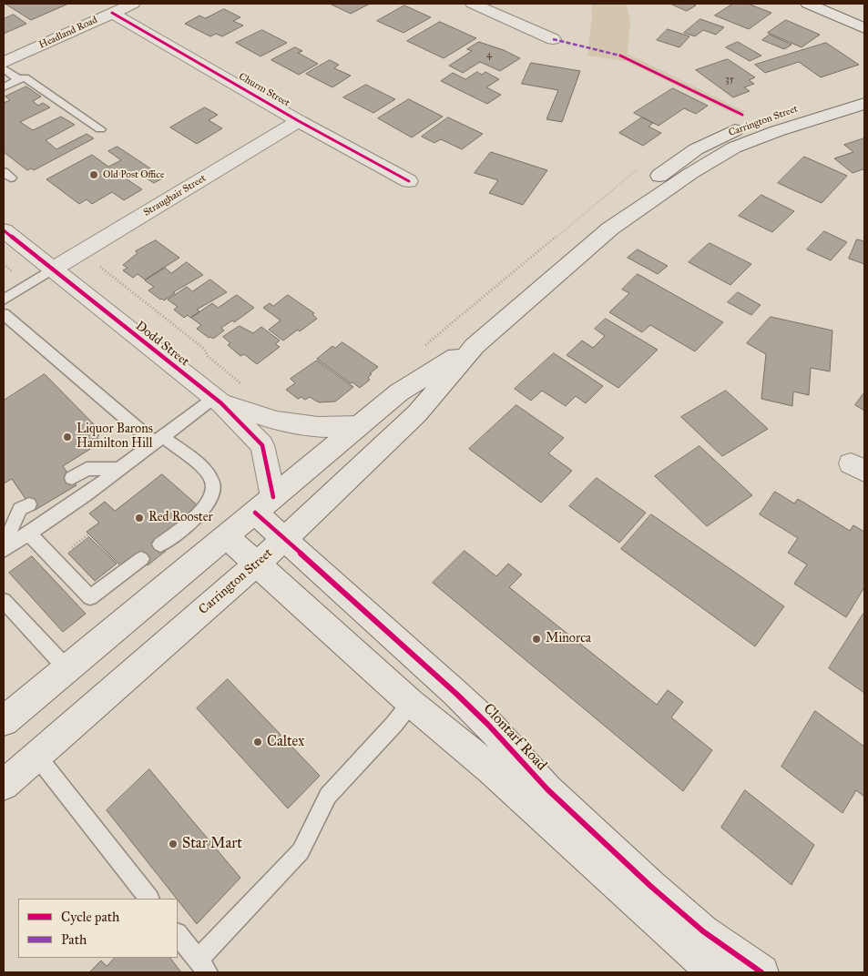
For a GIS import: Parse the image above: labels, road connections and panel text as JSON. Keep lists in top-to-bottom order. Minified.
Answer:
{"streets":{"street":["Headland Road","Churm Street","Carrington Street","Straughair Street","Dodd Street","Clontarf Road"]},"crossings":[["Headland Road","Churm Street"],["Churm Street","Straughair Street"],["Carrington Street","Dodd Street"],["Carrington Street","Clontarf Road"],["Straughair Street","Dodd Street"],["Dodd Street","Clontarf Road"]],"places":["Old Post Office","Liquor Barons Hamilton Hill","Red Rooster","Minorca","Caltex","Star Mart"],"house_numbers":["4","35"],"legend":["Cycle path","Path"]}
